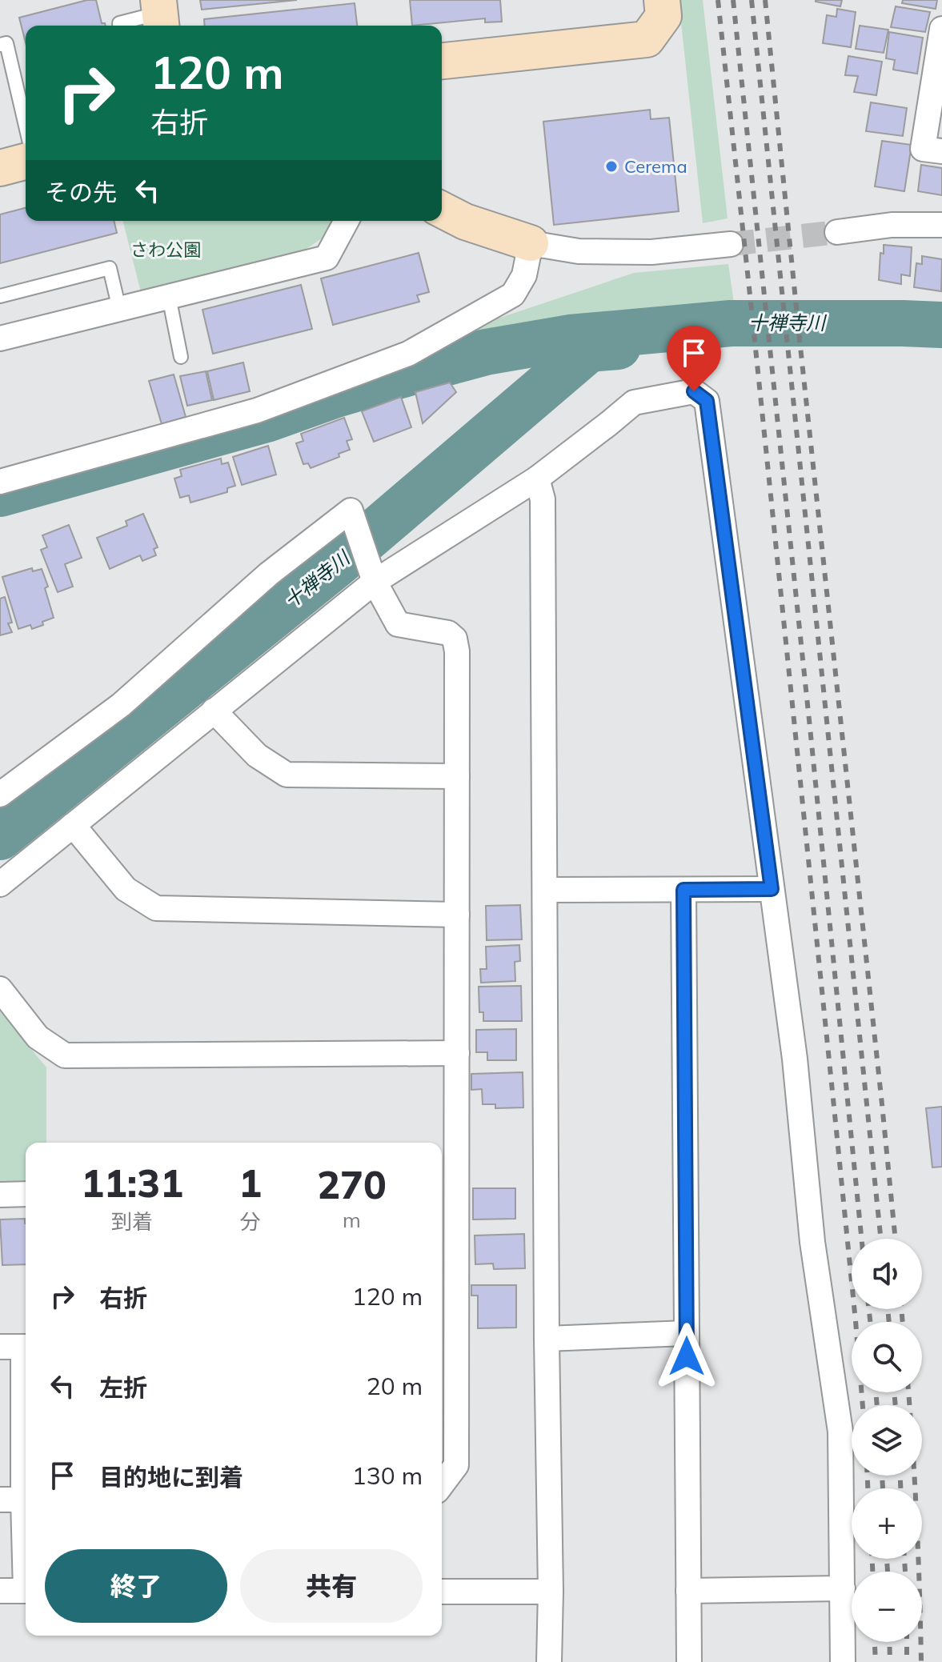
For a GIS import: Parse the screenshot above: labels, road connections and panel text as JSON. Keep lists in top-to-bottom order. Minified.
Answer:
{"water":["十禅寺川"],"parks":["さわ公園"],"places":["Cerema"],"page":{"turn":["120 m","右折"],"then":"その先","eta":["11:31","到着","1","分","270","m"],"map_buttons":["+","−"],"list":[{"name":"右折","value":"120 m"},{"name":"左折","value":"20 m"},{"name":"目的地に到着","value":"130 m"}],"buttons":["終了","共有"]}}
